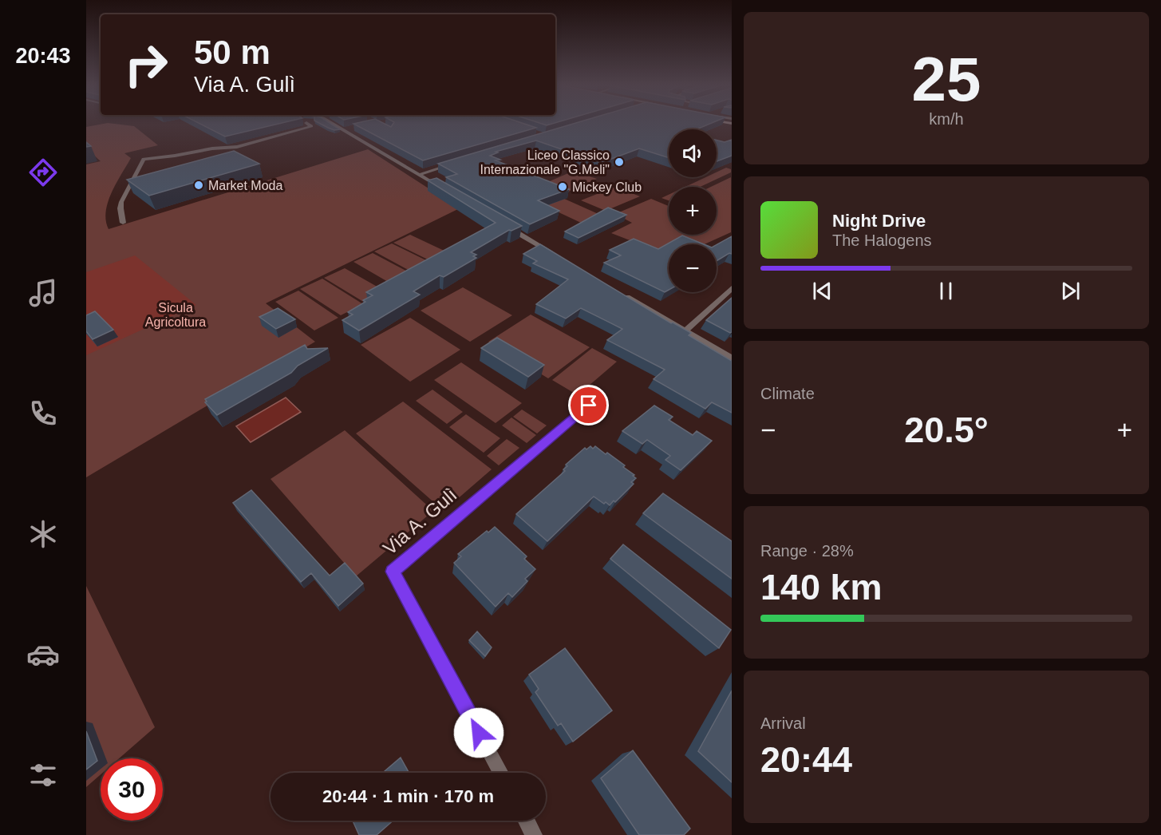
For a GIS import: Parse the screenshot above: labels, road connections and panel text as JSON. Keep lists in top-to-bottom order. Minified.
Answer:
{"streets":{"street":["Via A. Gulì"]},"parks":["Sicula Agricoltura"],"places":["Liceo Classico Internazionale \"G.Meli\"","Market Moda","Mickey Club"],"page":{"tabs":"20:43","tile":[["25","km/h"],"Climate",["Range · 28%","140 km"],["Arrival","20:44"]],"turn":["50 m","Via A. Gulì"],"map_buttons":["+","−"],"song":["Night Drive","The Halogens"],"heat":["−","20.5°","+"],"limit":"30","trip":"20:44 · 1 min · 170 m"}}
